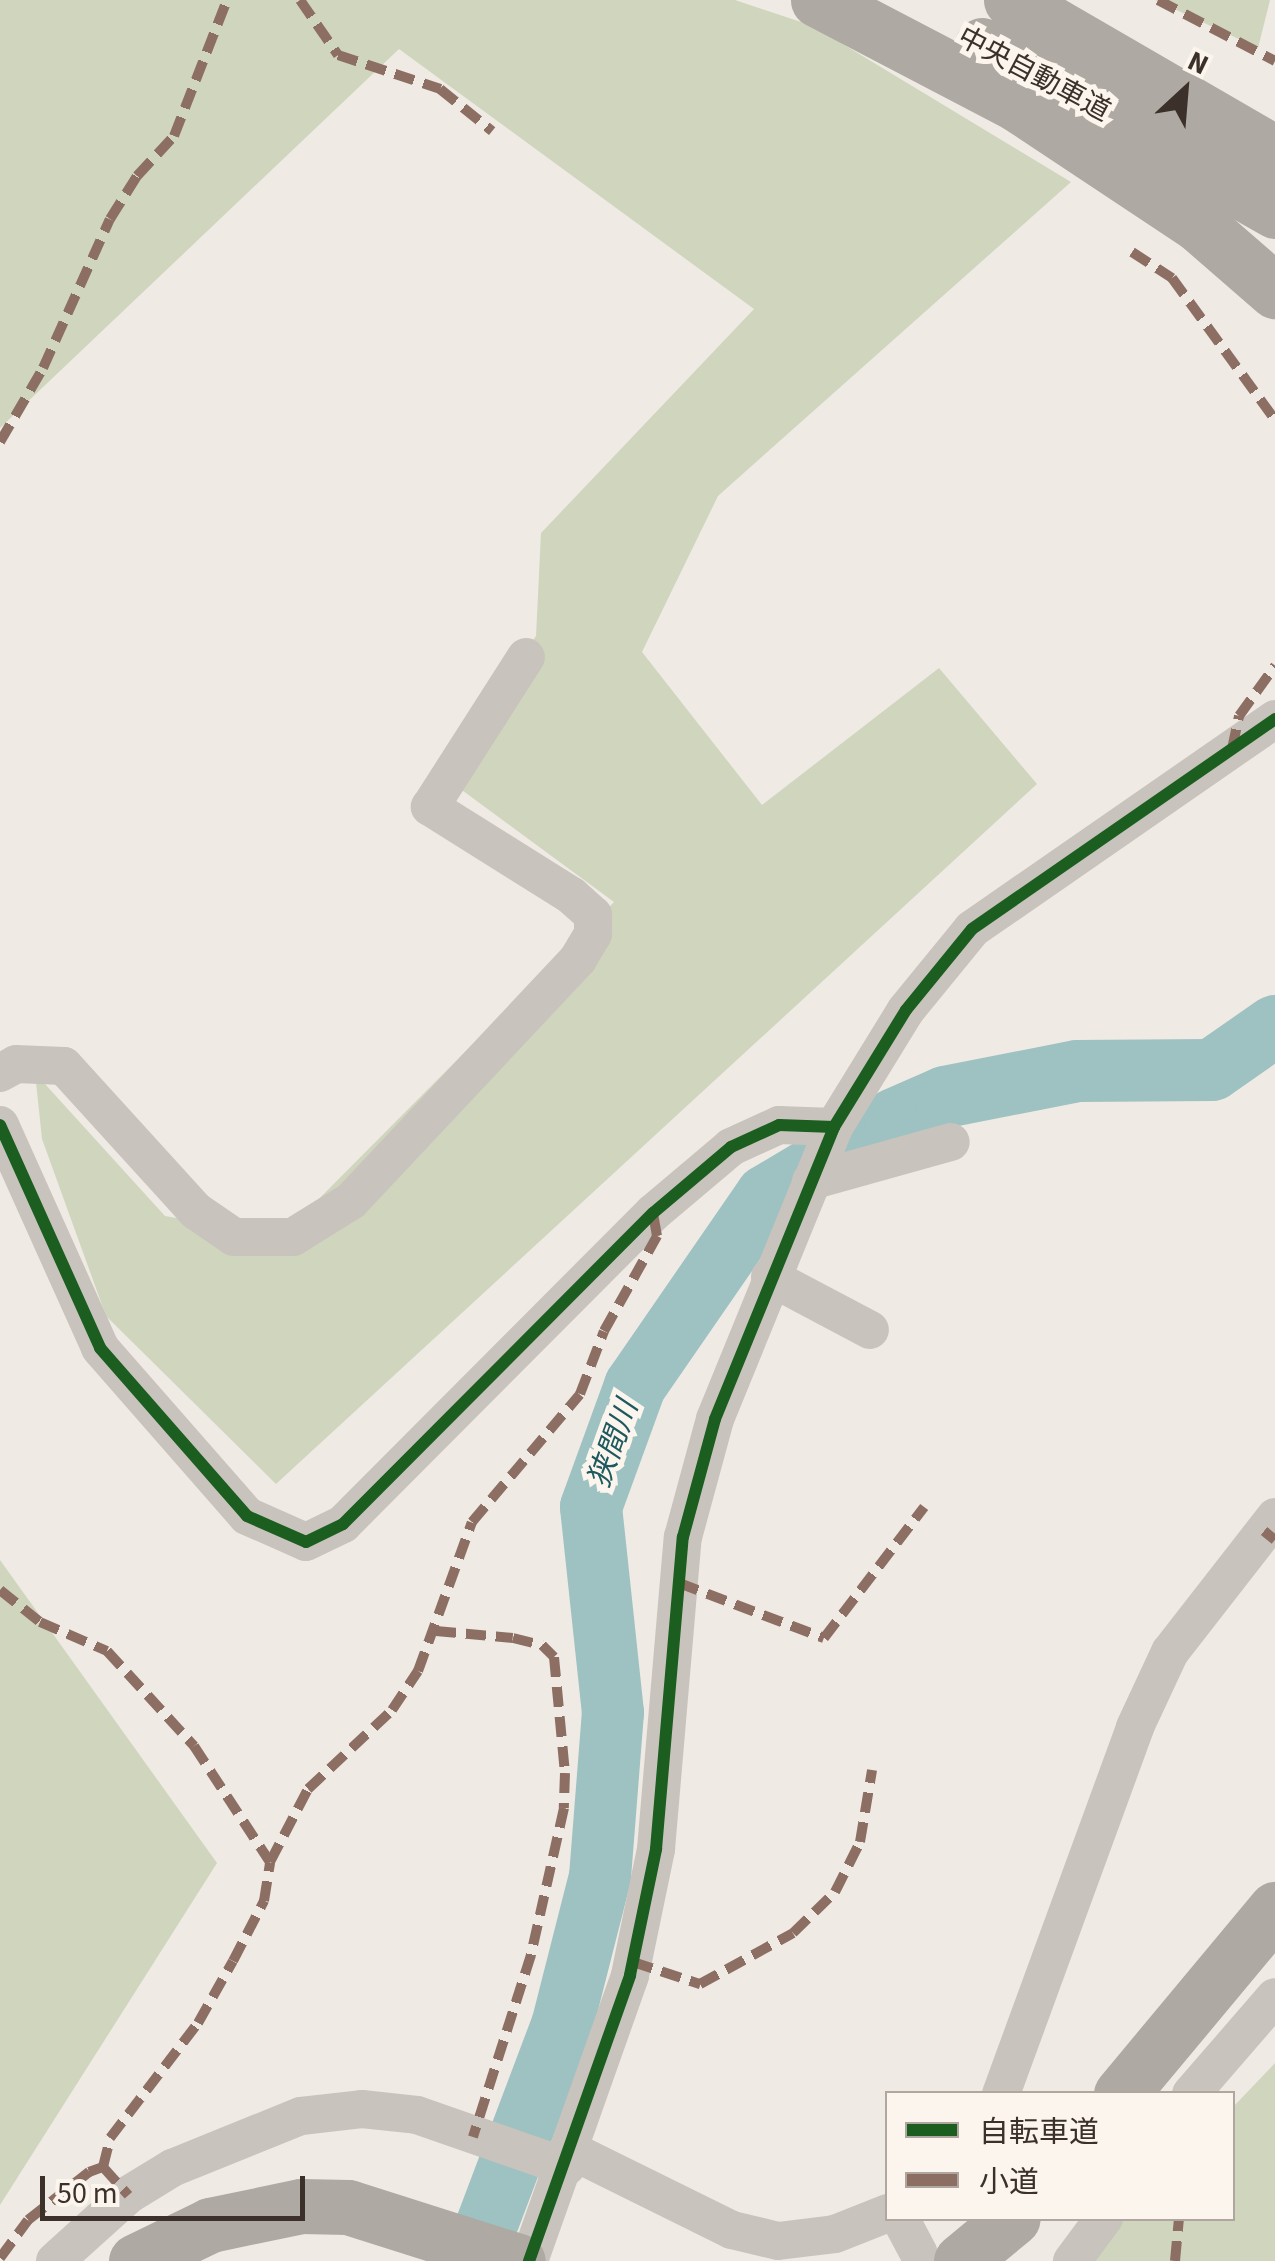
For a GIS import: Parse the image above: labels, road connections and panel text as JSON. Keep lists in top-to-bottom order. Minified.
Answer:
{"streets":{"highway":["中央自動車道"]},"water":["狭間川"],"legend":["自転車道","小道"],"scale_bar":"50 m","north":"top right"}
